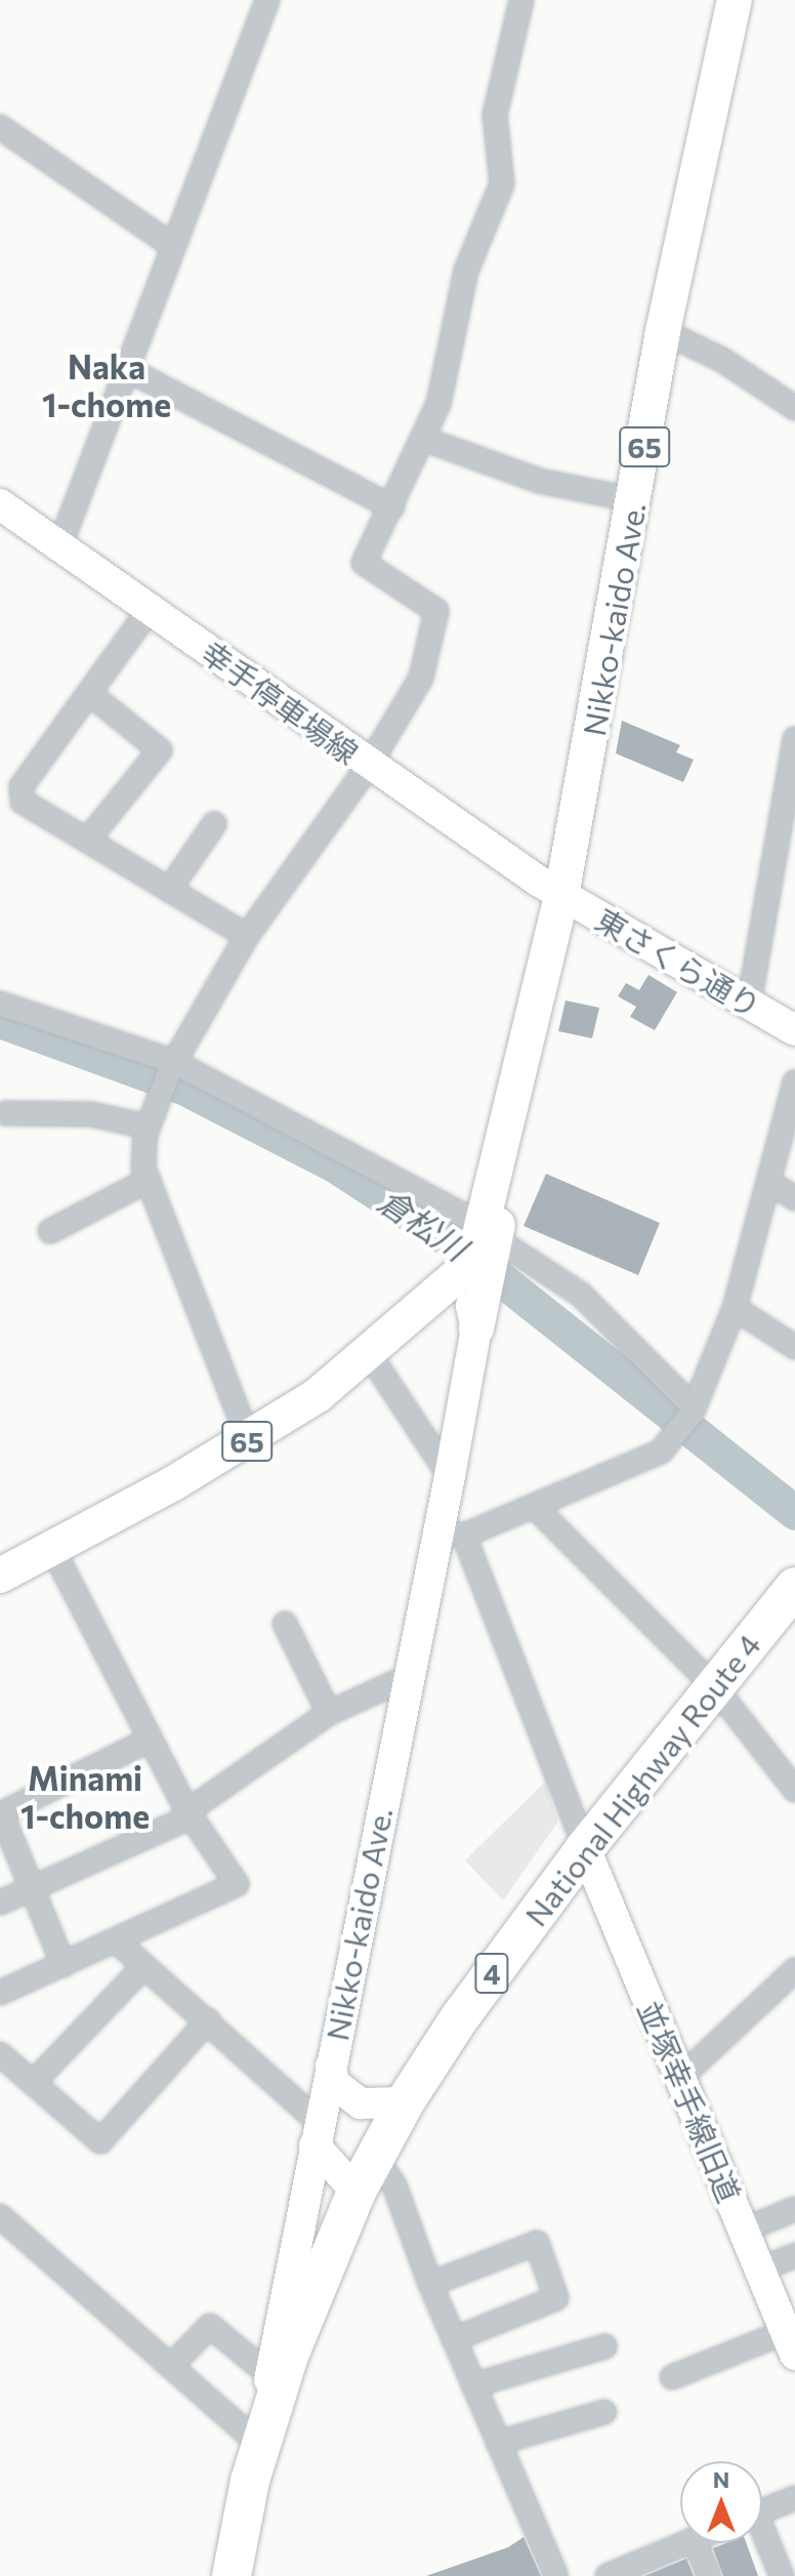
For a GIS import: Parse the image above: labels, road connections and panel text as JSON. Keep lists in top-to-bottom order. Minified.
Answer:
{"streets":{"highway":["Nikko-kaido Ave.","National Highway Route 4","4"],"main road":["65"],"street":["幸手停車場線","東さくら通り","並塚幸手線旧道"]},"crossings":[["65","Nikko-kaido Ave."],["Nikko-kaido Ave.","幸手停車場線"],["Nikko-kaido Ave.","東さくら通り"],["Nikko-kaido Ave.","National Highway Route 4"],["幸手停車場線","東さくら通り"],["National Highway Route 4","並塚幸手線旧道"]],"districts":["Naka 1-chome","Minami 1-chome"],"water":["倉松川"],"north":"top"}
